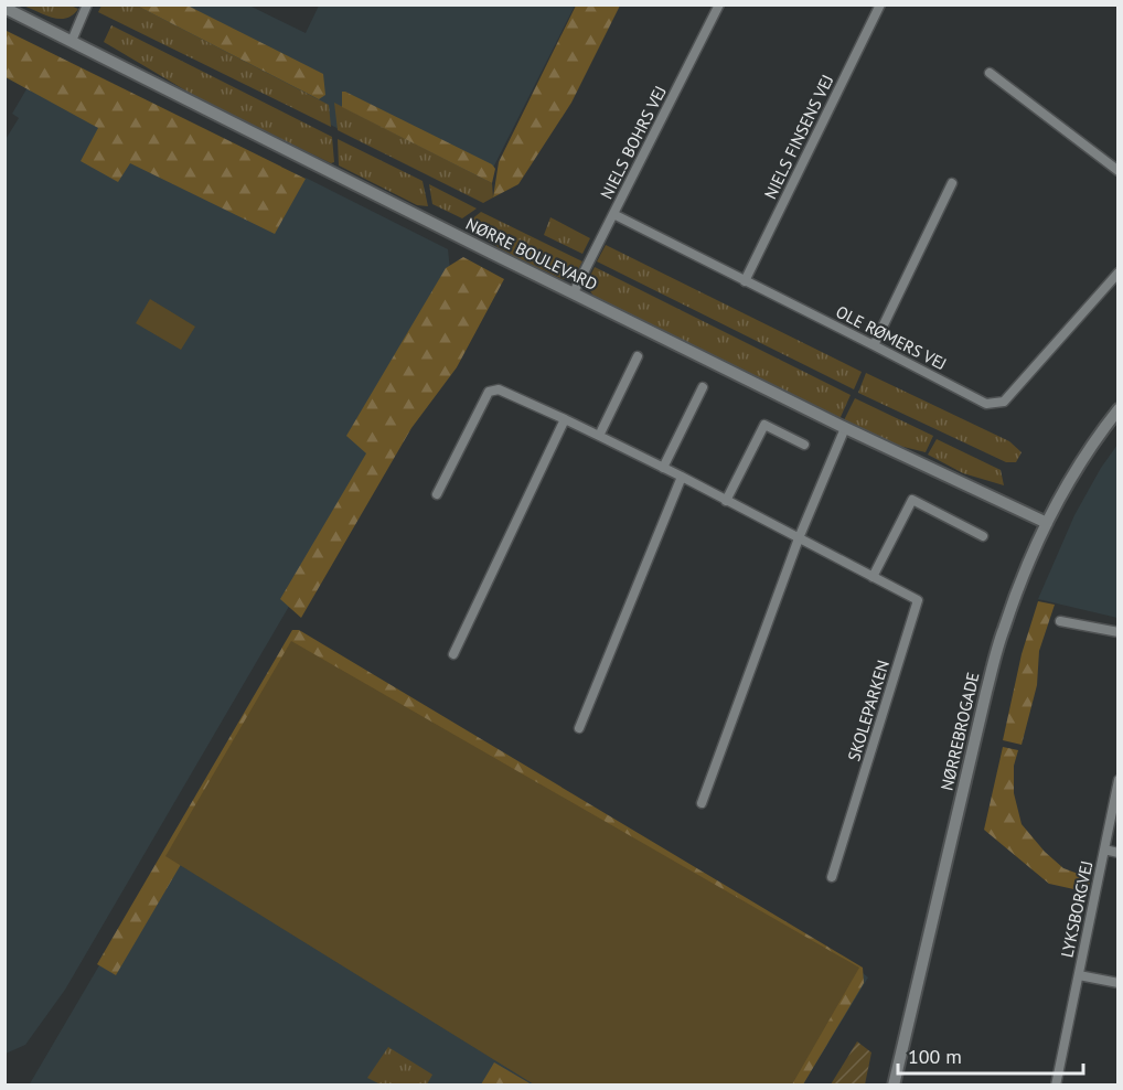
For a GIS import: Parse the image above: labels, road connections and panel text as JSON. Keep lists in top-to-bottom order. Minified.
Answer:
{"streets":{"street":["NIELS FINSENS VEJ","NIELS BOHRS VEJ","NØRRE BOULEVARD","OLE RØMERS VEJ","SKOLEPARKEN","NØRREBROGADE","LYKSBORGVEJ"]},"crossings":[["NIELS FINSENS VEJ","OLE RØMERS VEJ"],["NIELS BOHRS VEJ","NØRRE BOULEVARD"],["NIELS BOHRS VEJ","OLE RØMERS VEJ"],["NØRRE BOULEVARD","NØRREBROGADE"]],"scale_bar":"100 m"}
